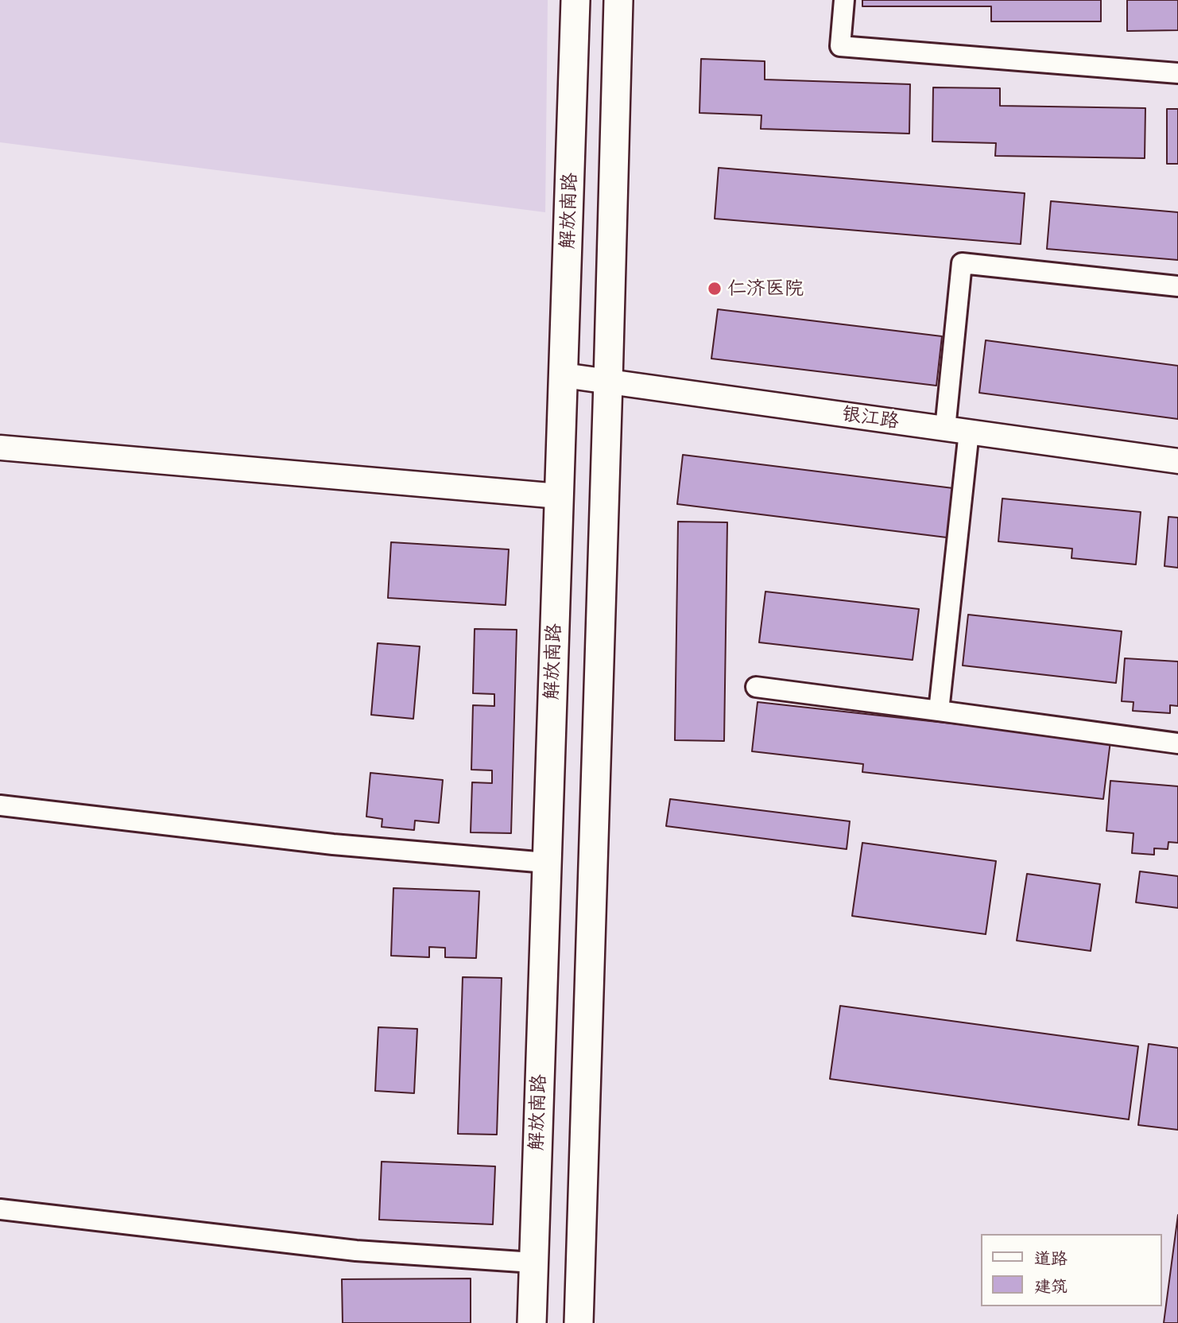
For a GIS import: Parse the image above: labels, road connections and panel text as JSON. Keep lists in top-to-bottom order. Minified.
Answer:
{"streets":{"main road":["解放南路"],"street":["银江路"]},"crossings":[["解放南路","银江路"]],"places":["仁济医院"],"legend":["道路","建筑"]}
